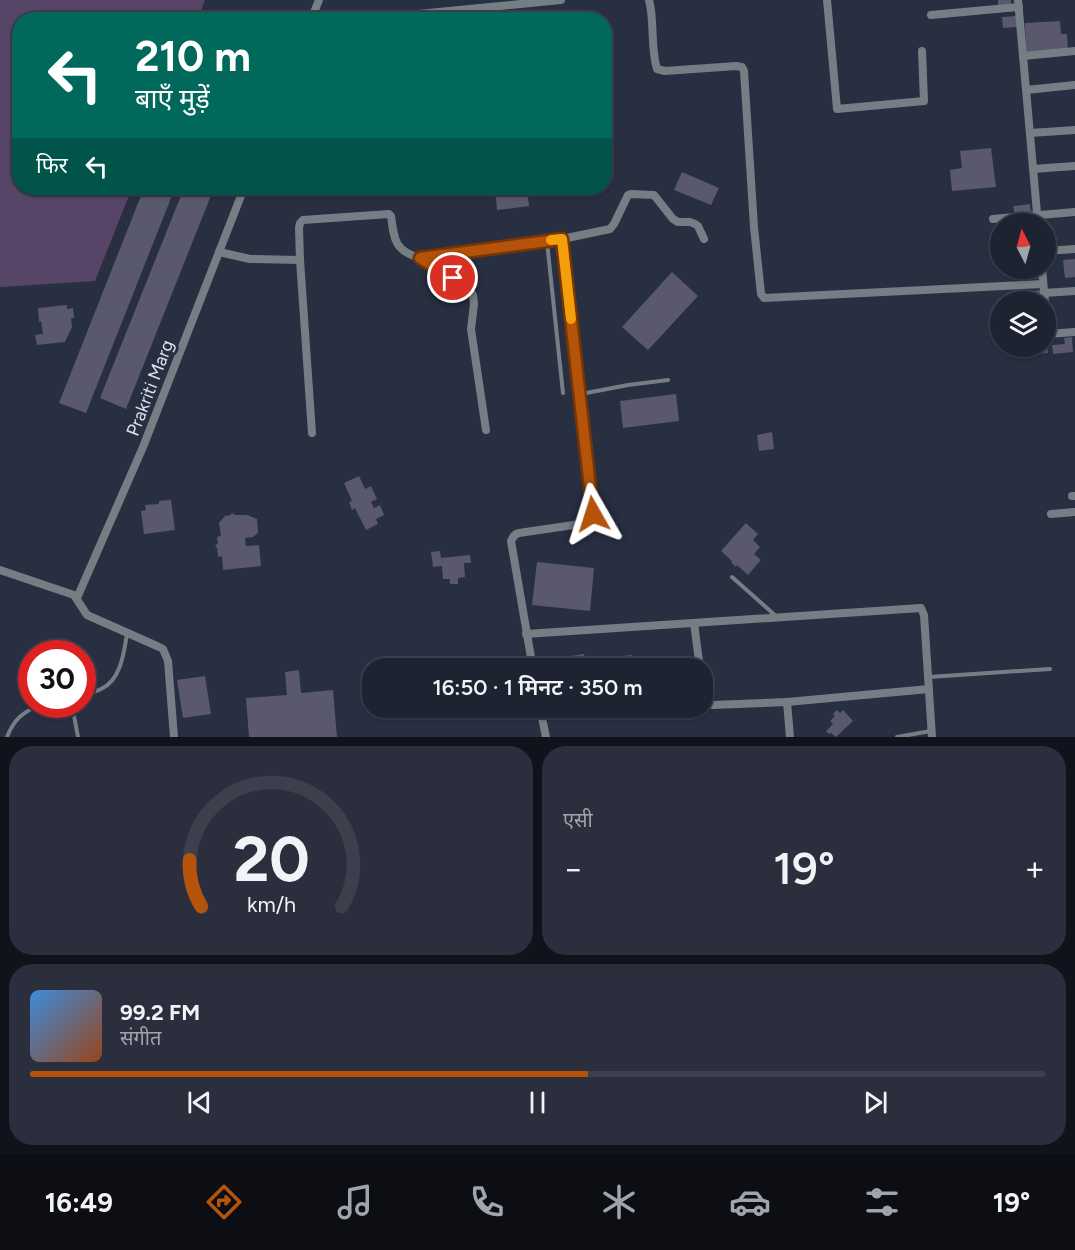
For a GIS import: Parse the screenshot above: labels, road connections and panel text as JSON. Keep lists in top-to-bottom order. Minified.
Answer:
{"streets":{"street":["Prakriti Marg"]},"north":"top","page":{"turn":["210 m","बाएँ मुड़ें"],"then":"फिर","limit":"30","trip":"16:50 · 1 मिनट · 350 m","tile":"एसी","heat":["−","19°","+"],"song":["99.2 FM","संगीत"],"tabs":["16:49","19°"],"gauge":["20","km/h"]}}
